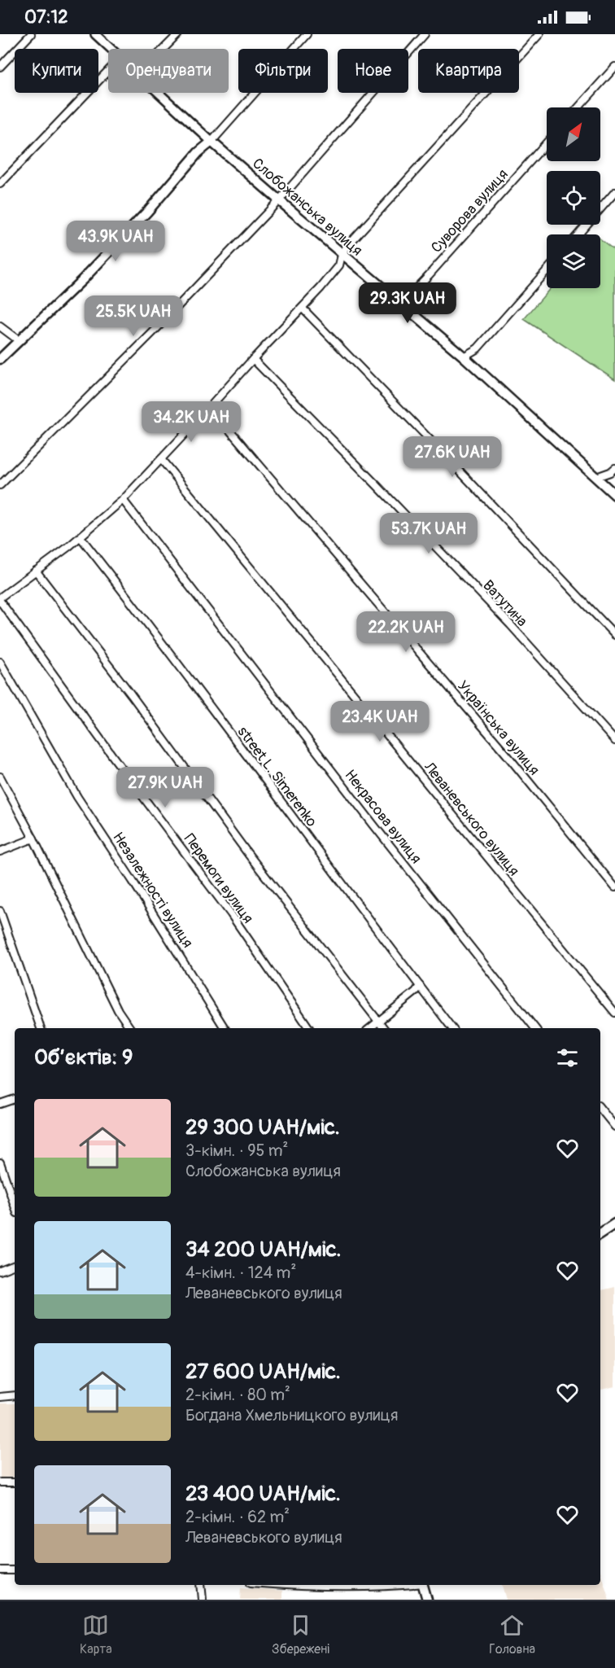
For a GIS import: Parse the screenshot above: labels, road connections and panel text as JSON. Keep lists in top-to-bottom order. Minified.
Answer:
{"streets":{"main road":["Слобожанська вулиця"],"street":["Суворова вулиця","Ватутина","Українська вулиця","street L. Simerenko","Некрасова вулиця","Леваневського вулиця","Перемоги вулиця","Незалежності вулиця"]},"crossings":[["Слобожанська вулиця","Суворова вулиця"]],"north":"top right","page":{"status":"07:12","chip":["Купити","Орендувати","Фільтри","Нове","Квартира"],"price":["43.9K UAH","29.3K UAH","25.5K UAH","34.2K UAH","27.6K UAH","53.7K UAH","22.2K UAH","23.4K UAH","27.9K UAH"],"heading":"Об’єктів: 9","list":[{"name":"29 300 UAH/міс.","note":"3-кімн. · 95 m² · Слобожанська вулиця"},{"name":"34 200 UAH/міс.","note":"4-кімн. · 124 m² · Леваневського вулиця"},{"name":"27 600 UAH/міс.","note":"2-кімн. · 80 m² · Богдана Хмельницкого вулиця"},{"name":"23 400 UAH/міс.","note":"2-кімн. · 62 m² · Леваневського вулиця"}],"tabs":["Карта","Збережені","Головна"]}}
